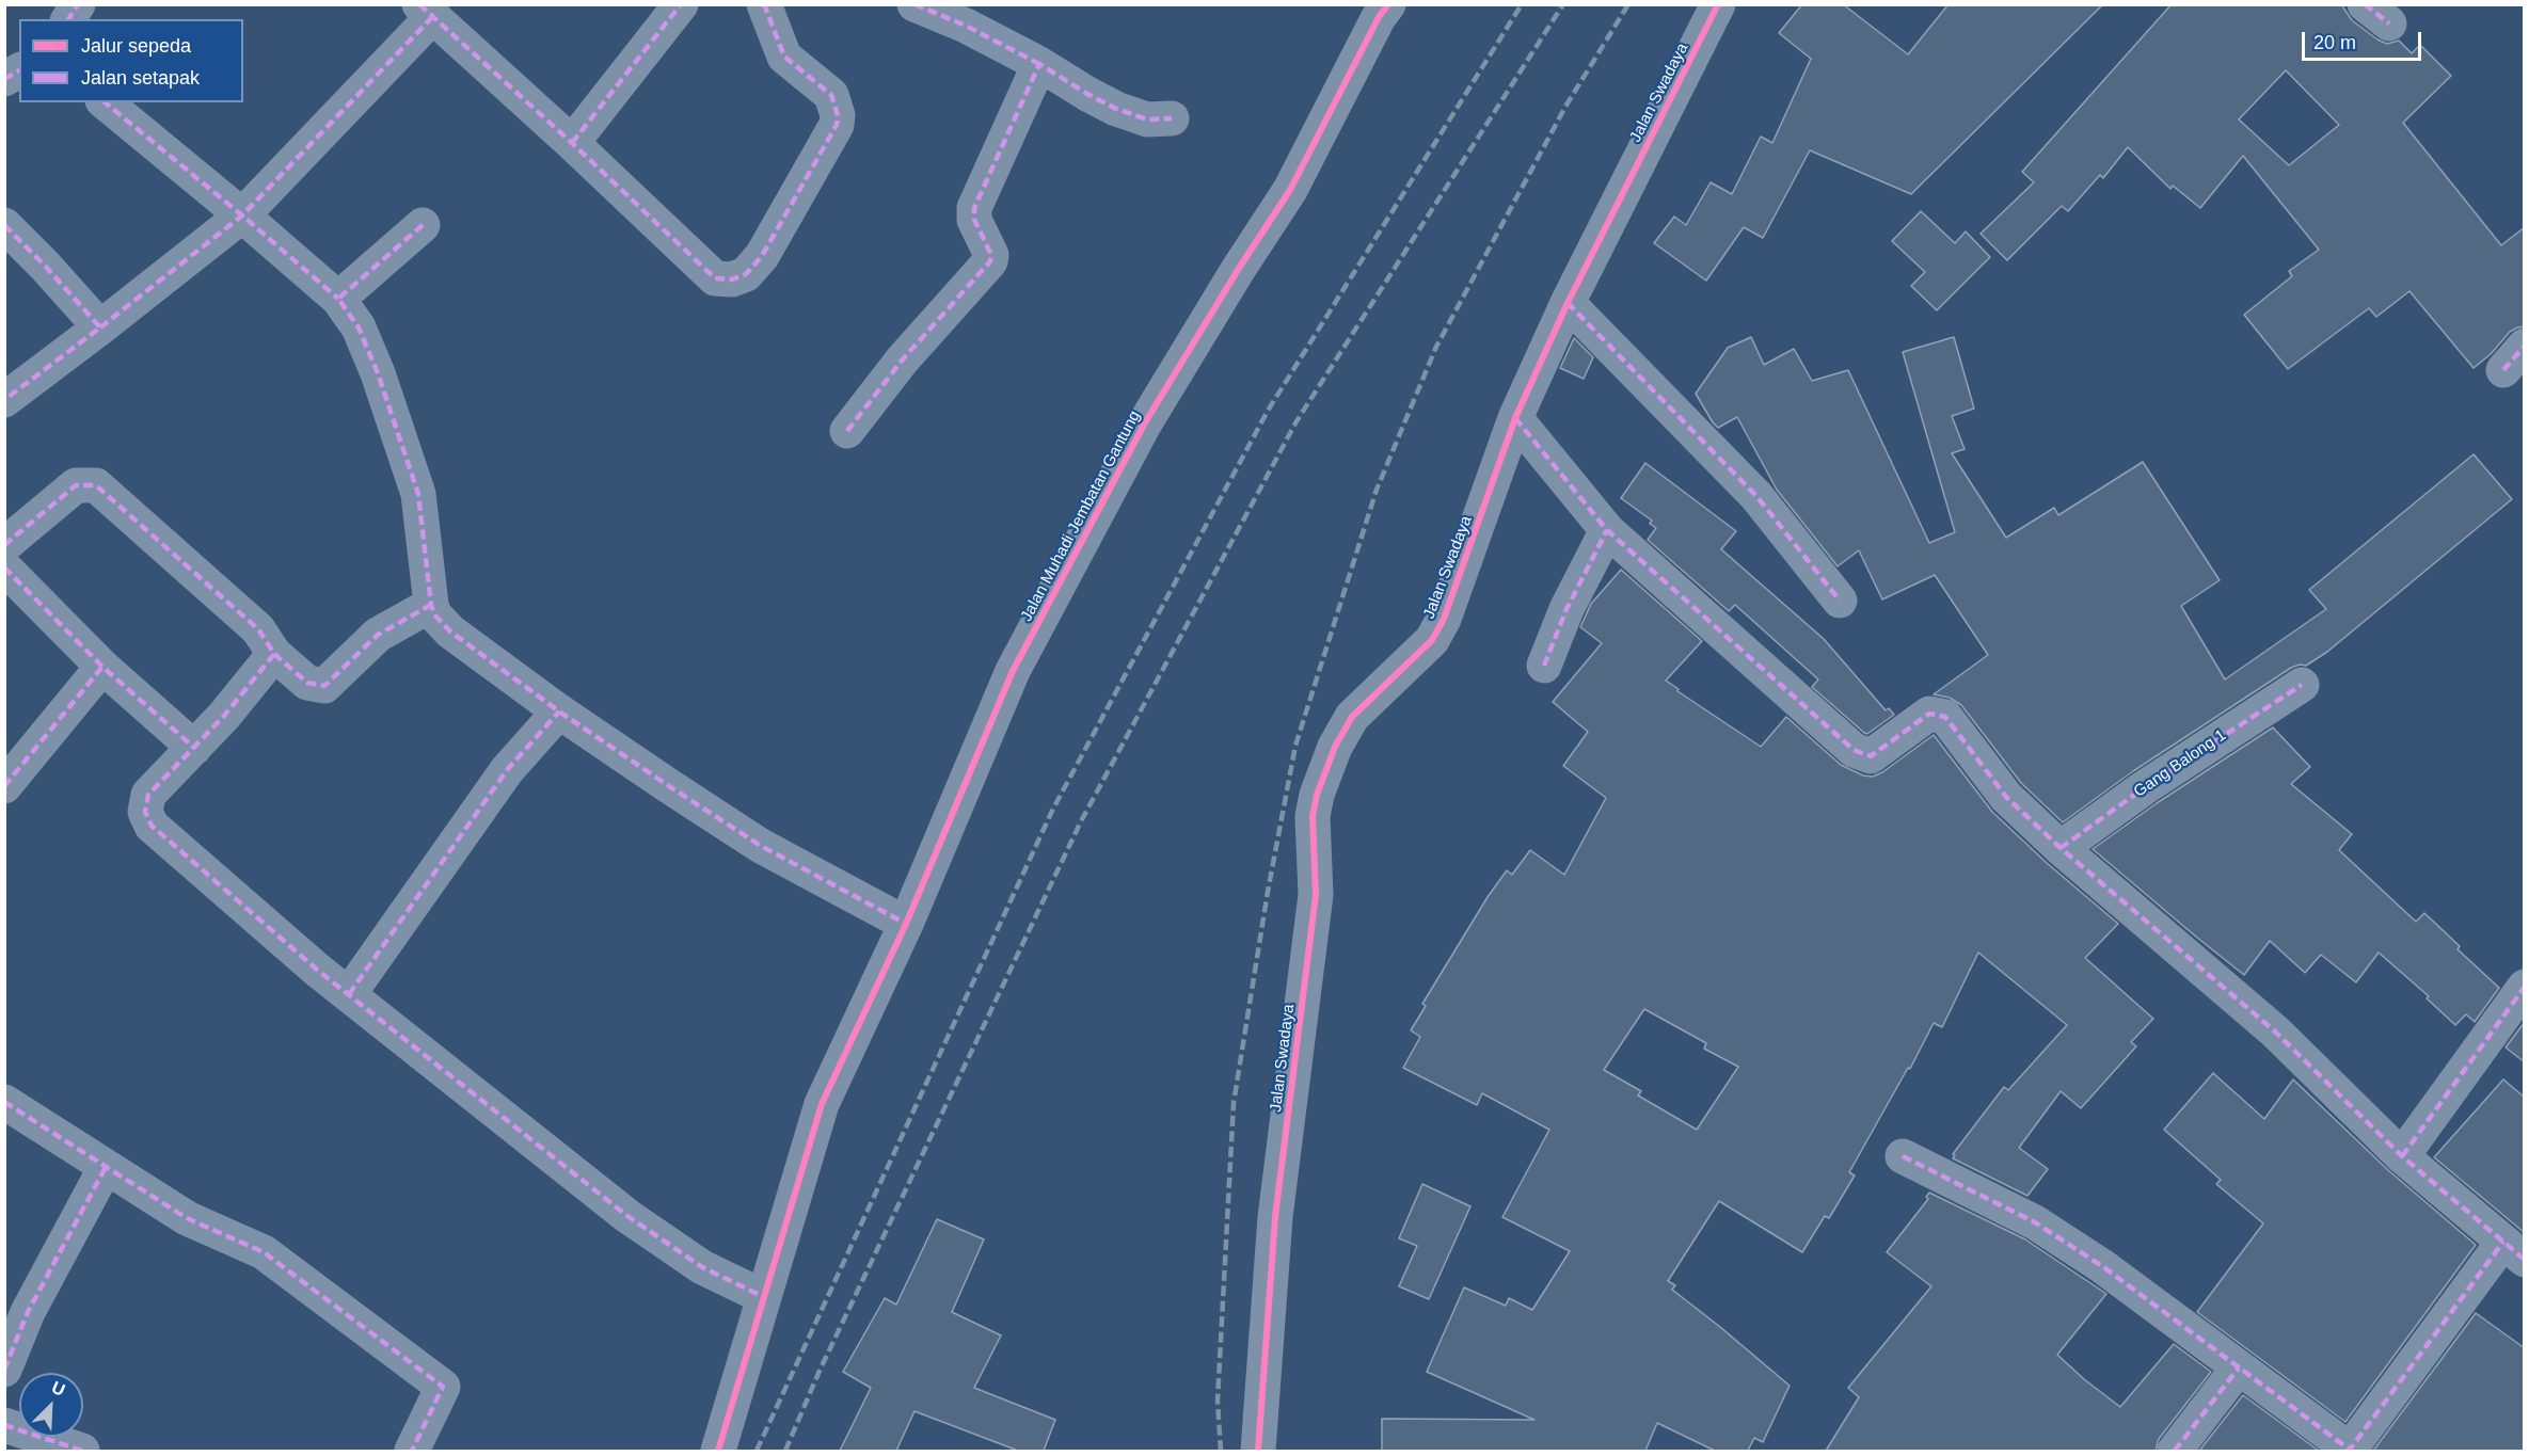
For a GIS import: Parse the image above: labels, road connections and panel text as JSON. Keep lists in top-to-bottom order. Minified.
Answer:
{"streets":{"street":["Jalan Swadaya","Jalan Muhadi Jembatan Gantung","Gang Balong 1"]},"legend":["Jalur sepeda","Jalan setapak"],"scale_bar":"20 m","north":"top right"}
